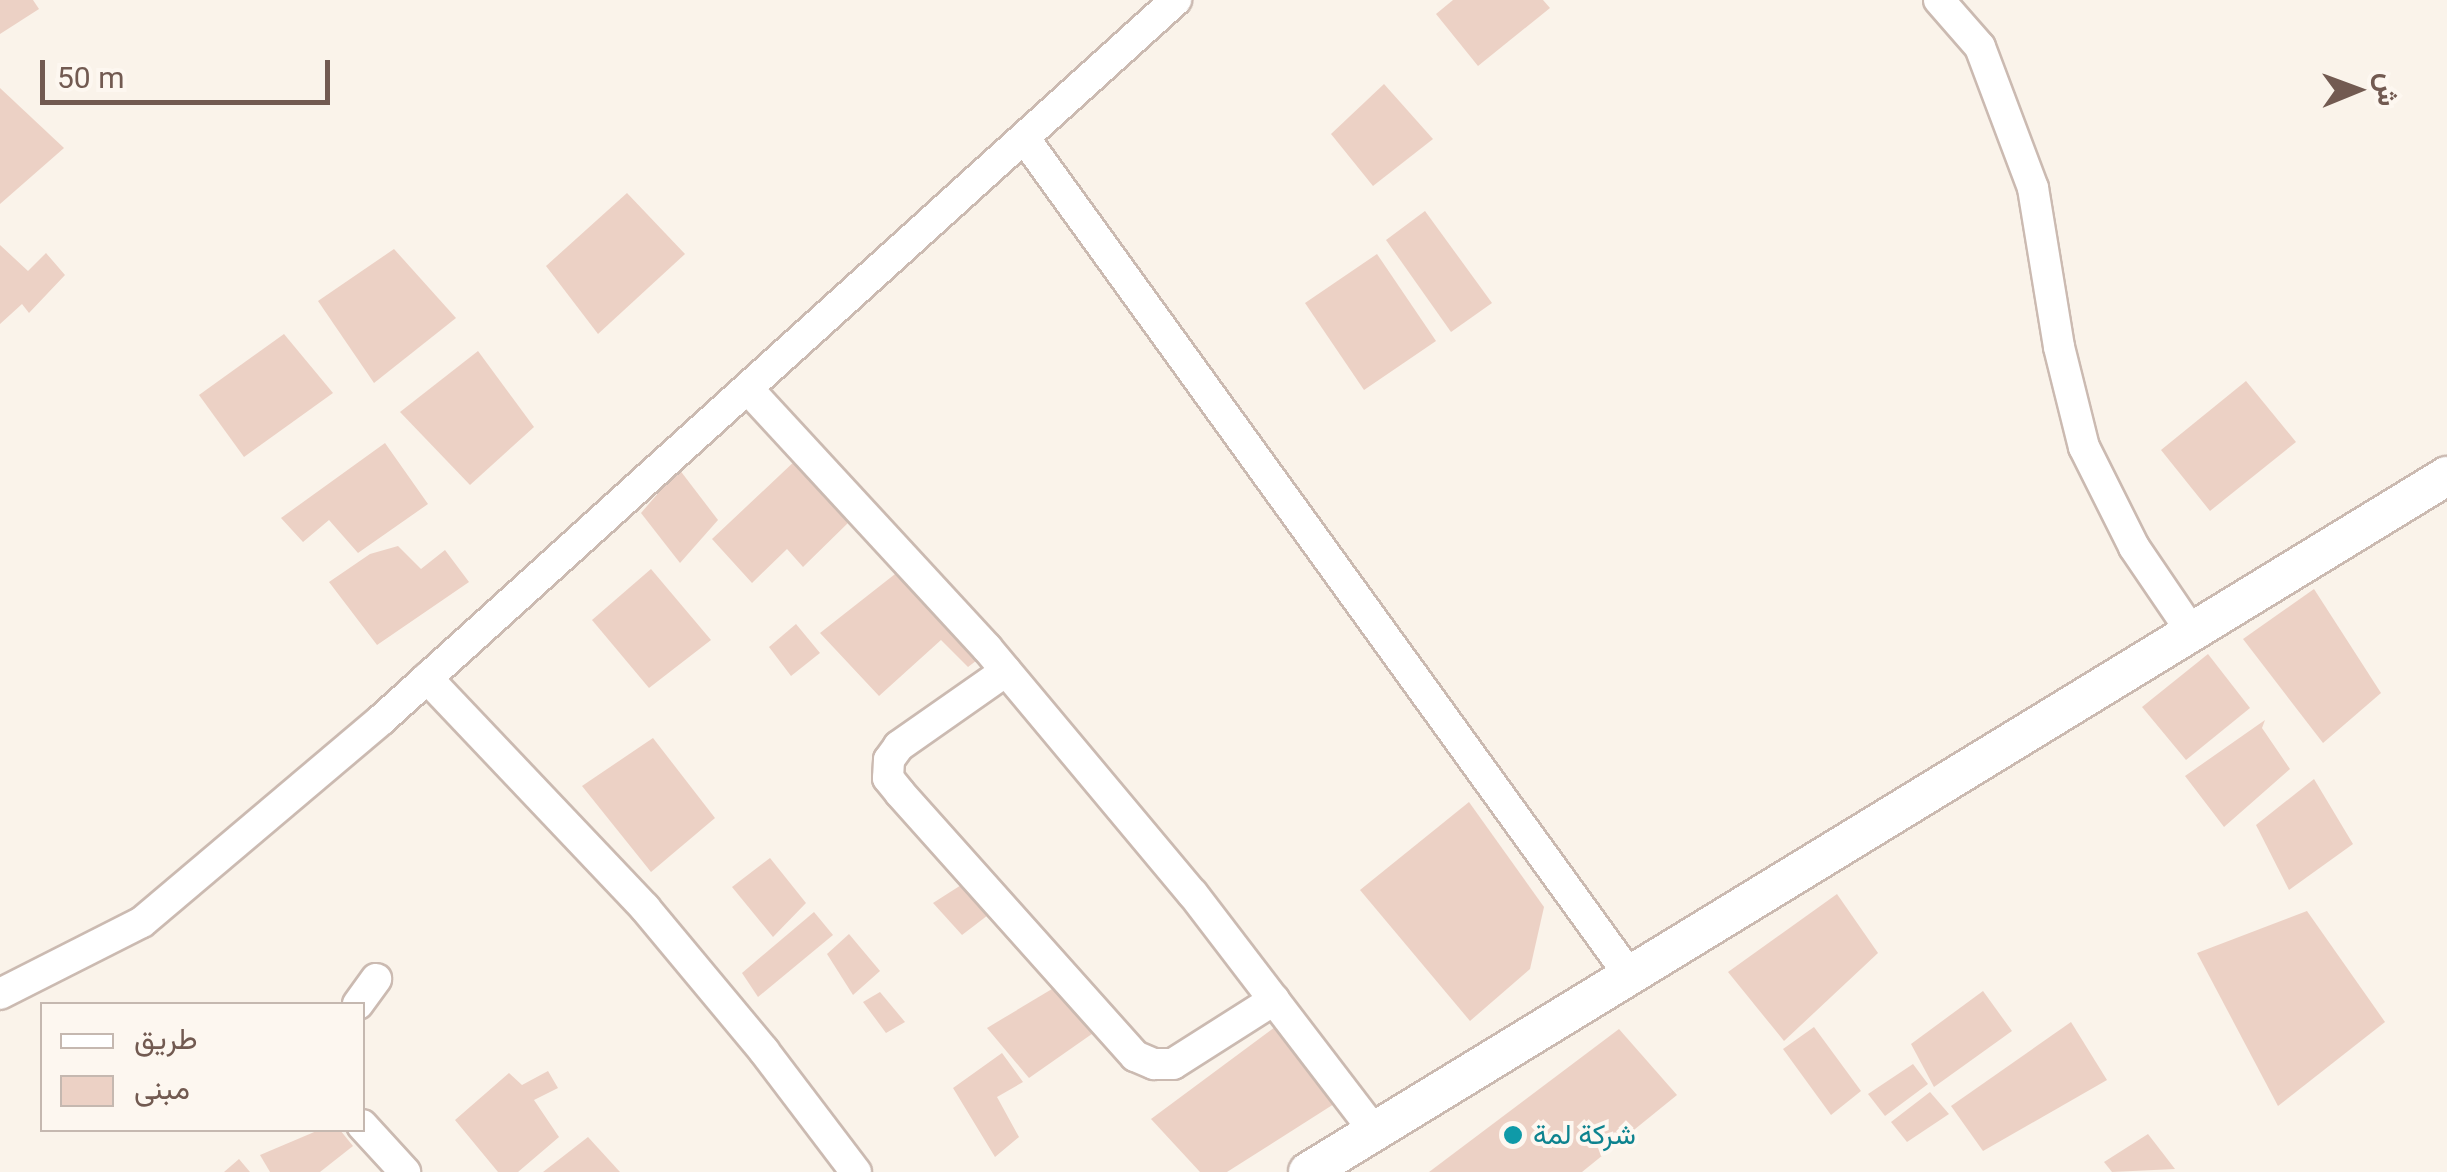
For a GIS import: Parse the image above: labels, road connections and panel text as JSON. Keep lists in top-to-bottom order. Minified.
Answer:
{"places":["شركة لمة"],"legend":["طريق","مبنى"],"scale_bar":"50 m","north":"right"}
